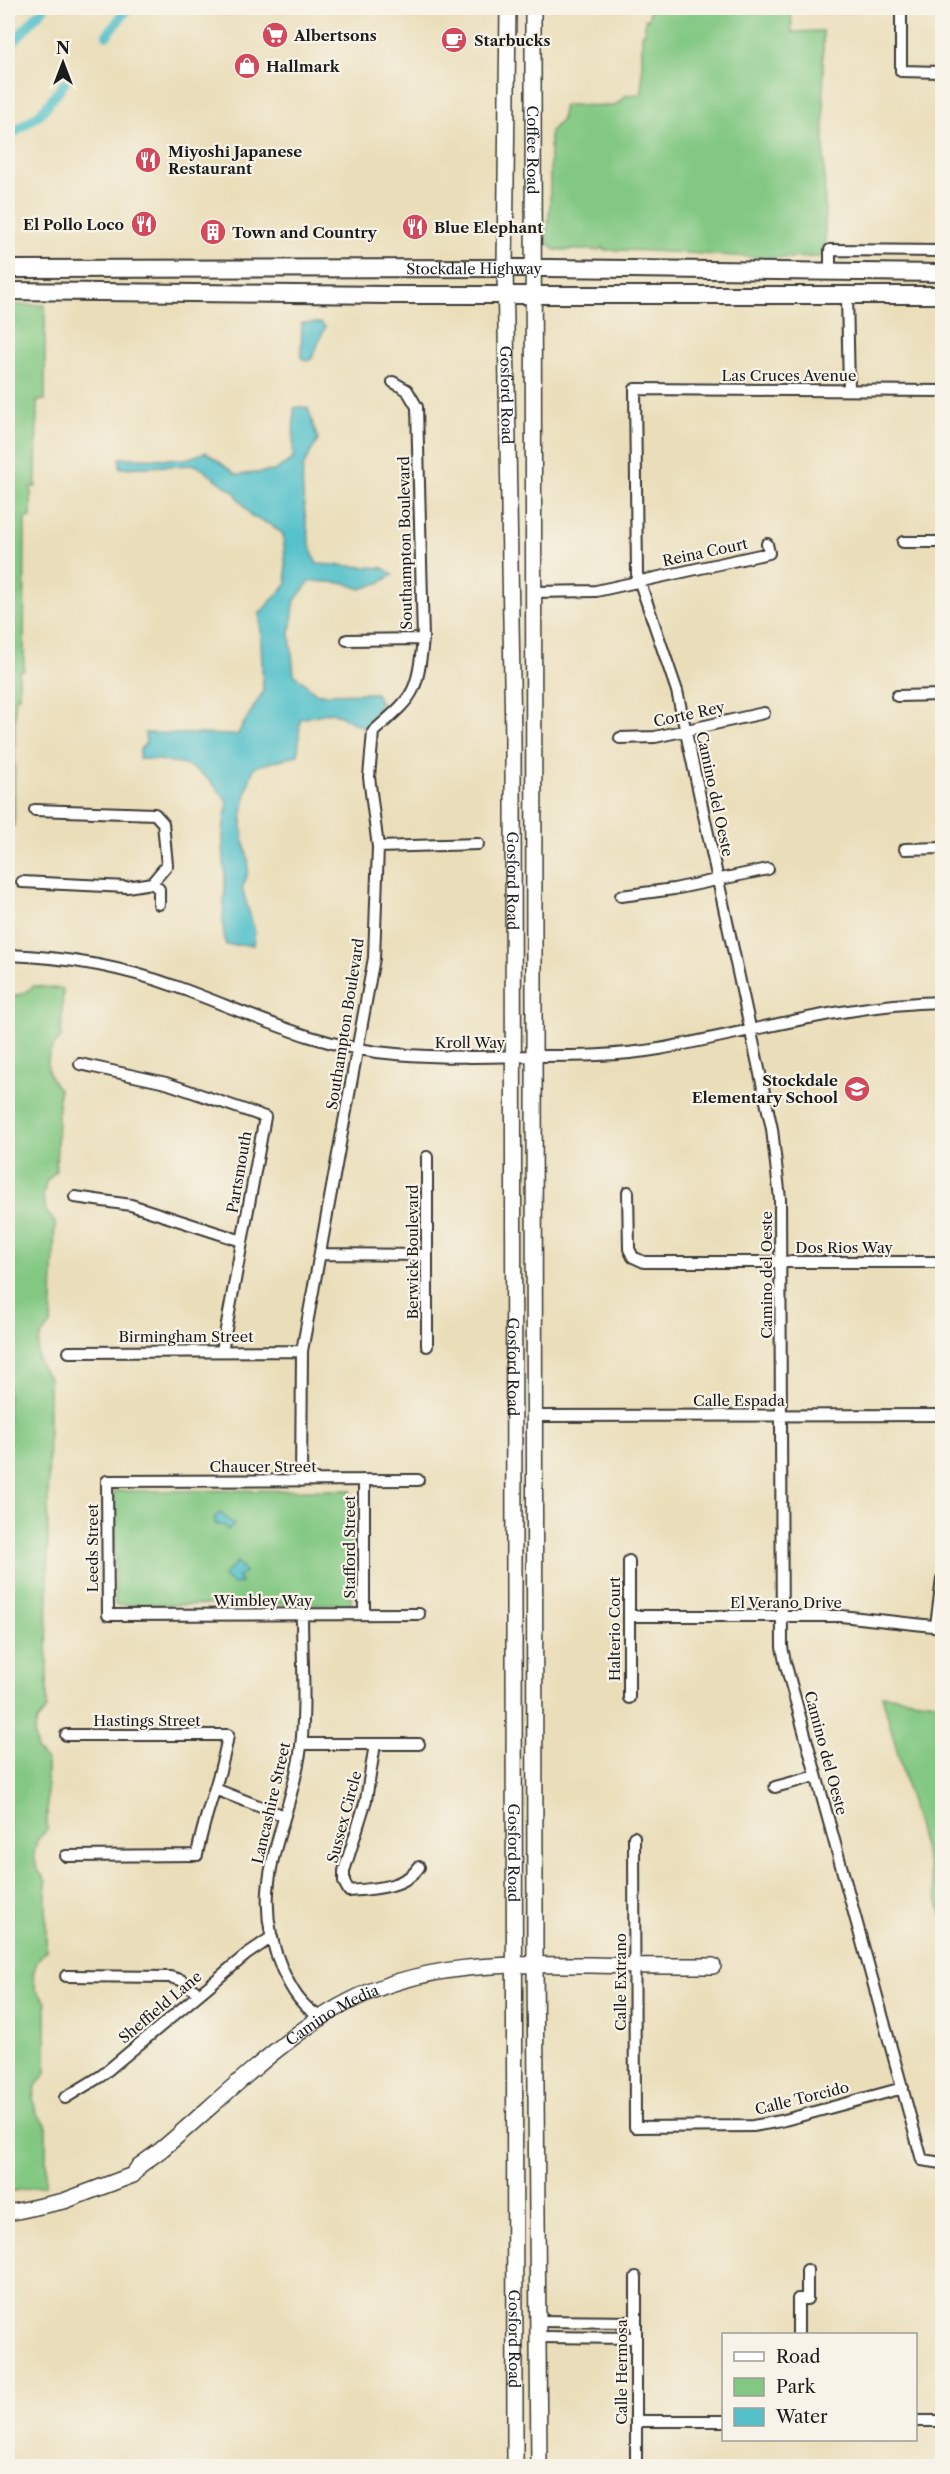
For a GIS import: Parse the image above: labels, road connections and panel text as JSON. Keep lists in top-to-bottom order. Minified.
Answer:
{"streets":{"main road":["Coffee Road","Stockdale Highway","Gosford Road","Camino Media"],"street":["Las Cruces Avenue","Southampton Boulevard","Reina Court","Corte Rey","Camino del Oeste","Kroll Way","Partsmouth","Dos Rios Way","Berwick Boulevard","Birmingham Street","Calle Espada","Chaucer Street","Stafford Street","Leeds Street","Wimbley Way","El Verano Drive","Halterio Court","Hastings Street","Lancashire Street","Sussex Circle","Calle Extrano","Sheffield Lane","Calle Torcido","Calle Hermosa"]},"crossings":[["Coffee Road","Stockdale Highway"],["Coffee Road","Gosford Road"],["Stockdale Highway","Gosford Road"],["Las Cruces Avenue","Camino del Oeste"],["Gosford Road","Kroll Way"],["Gosford Road","Calle Espada"],["Gosford Road","Camino Media"],["Southampton Boulevard","Kroll Way"],["Southampton Boulevard","Birmingham Street"],["Southampton Boulevard","Chaucer Street"],["Reina Court","Camino del Oeste"],["Corte Rey","Camino del Oeste"],["Camino del Oeste","Kroll Way"],["Camino del Oeste","Dos Rios Way"],["Camino del Oeste","Calle Espada"],["Camino del Oeste","El Verano Drive"],["Camino del Oeste","Calle Torcido"],["Partsmouth","Birmingham Street"],["Chaucer Street","Stafford Street"],["Chaucer Street","Leeds Street"],["Stafford Street","Wimbley Way"],["Leeds Street","Wimbley Way"],["Wimbley Way","Lancashire Street"],["El Verano Drive","Halterio Court"],["Lancashire Street","Sheffield Lane"],["Lancashire Street","Camino Media"],["Calle Extrano","Camino Media"],["Calle Extrano","Calle Torcido"]],"places":{"supermarket":["Albertsons"],"cafe":["Starbucks"],"shop":["Hallmark"],"restaurant":["Miyoshi Japanese Restaurant","El Pollo Loco","Blue Elephant"],"building":["Town and Country"],"school or university":["Stockdale Elementary School"]},"legend":["Road","Park","Water"],"north":"top"}
